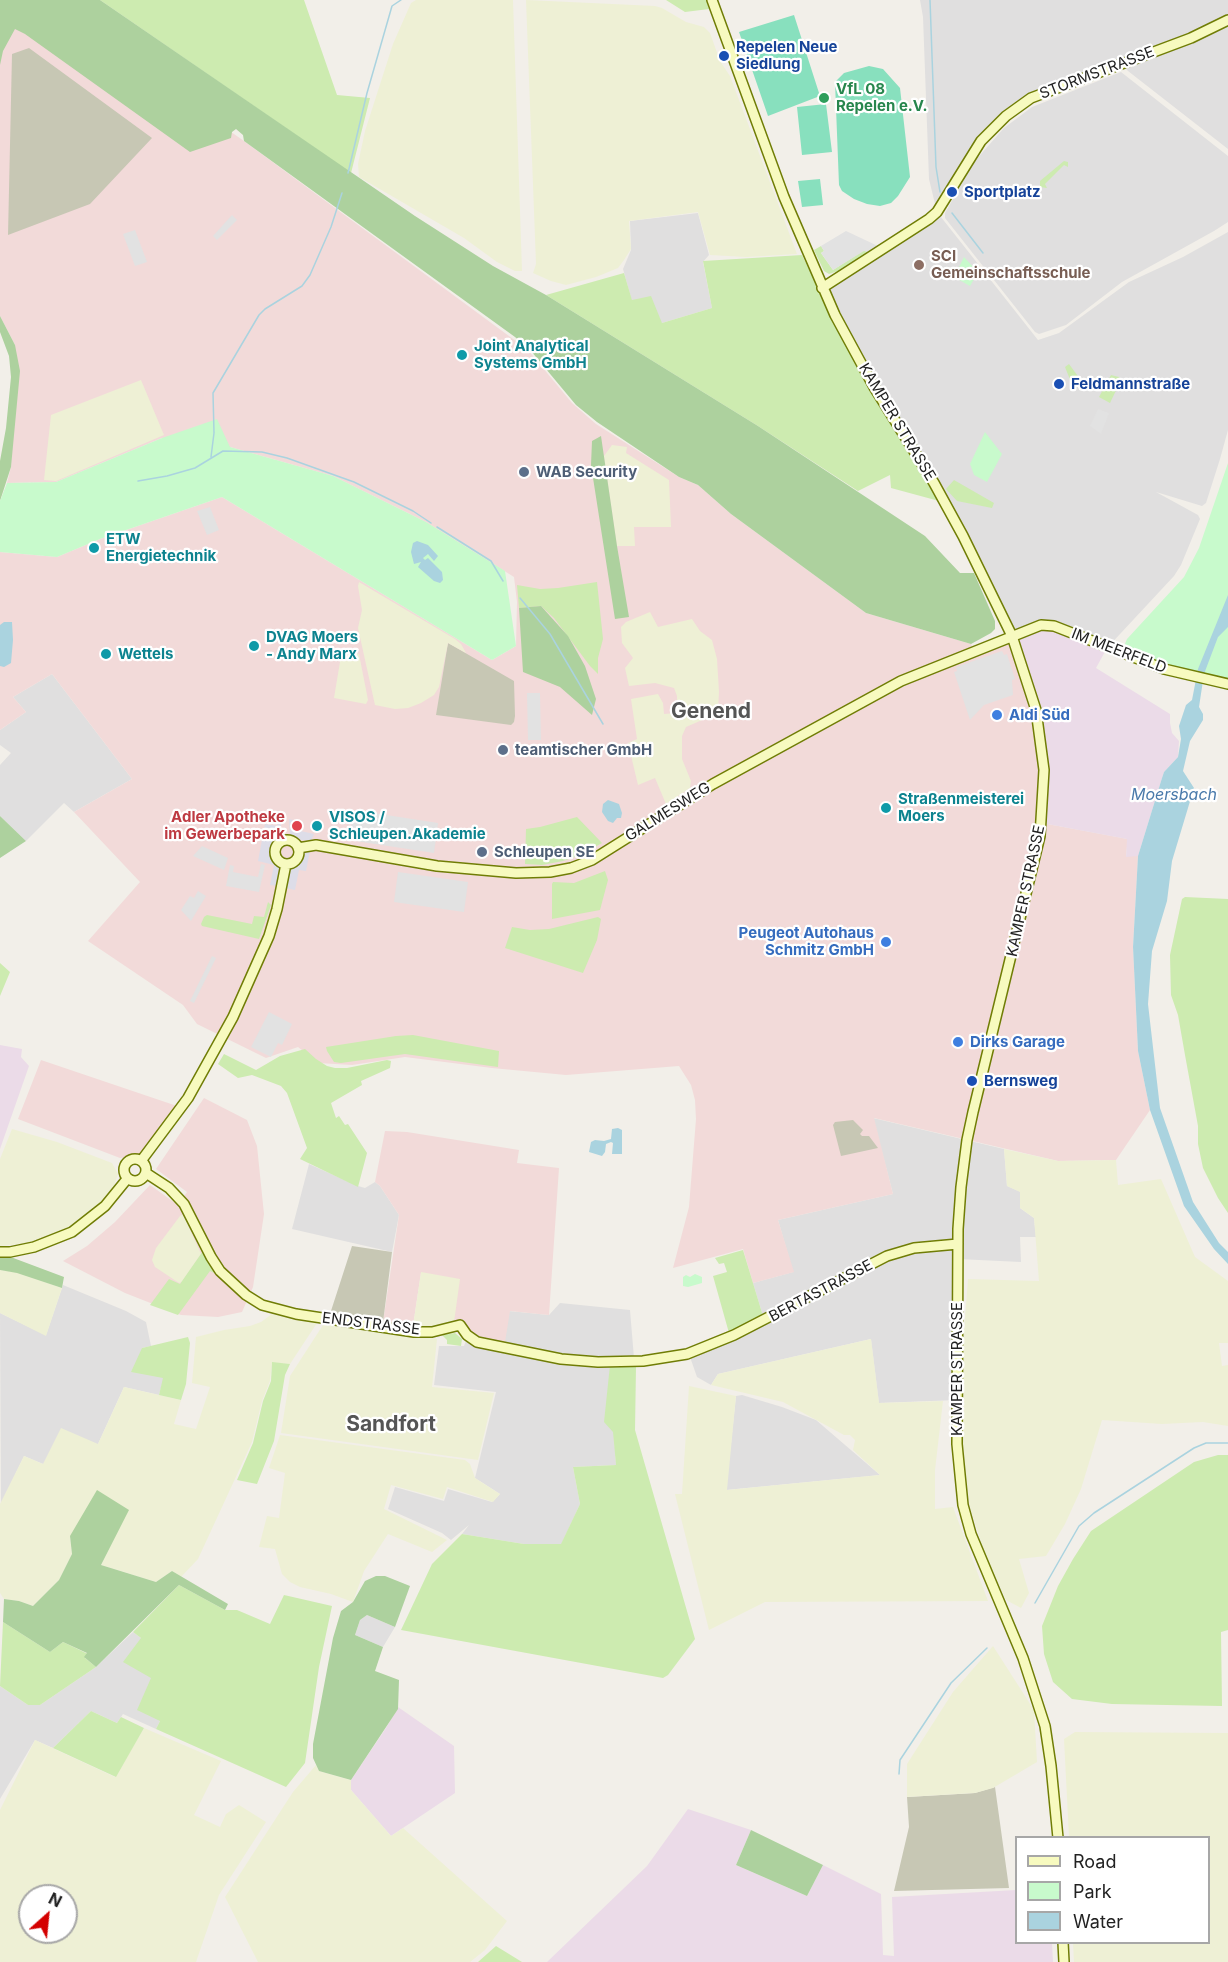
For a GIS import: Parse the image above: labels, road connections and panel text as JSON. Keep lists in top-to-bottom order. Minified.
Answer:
{"streets":{"street":["STORMSTRASSE","KAMPER STRASSE","IM MEERFELD","GALMESWEG","BERTASTRASSE","ENDSTRASSE"]},"crossings":[["STORMSTRASSE","KAMPER STRASSE"],["KAMPER STRASSE","IM MEERFELD"],["KAMPER STRASSE","GALMESWEG"],["KAMPER STRASSE","BERTASTRASSE"],["IM MEERFELD","GALMESWEG"],["BERTASTRASSE","ENDSTRASSE"]],"districts":["Genend","Sandfort"],"water":["Moersbach"],"places":["Repelen Neue Siedlung","VfL 08 Repelen e.V.","Sportplatz","SCI Gemeinschaftsschule","Joint Analytical Systems GmbH","Feldmannstraße","WAB Security","ETW Energietechnik","DVAG Moers - Andy Marx","Wettels","Aldi Süd","teamtischer GmbH","Straßenmeisterei Moers","Adler Apotheke im Gewerbepark","VISOS / Schleupen.Akademie","Schleupen SE","Peugeot Autohaus Schmitz GmbH","Dirks Garage","Bernsweg"],"legend":["Road","Park","Water"],"north":"top right"}
